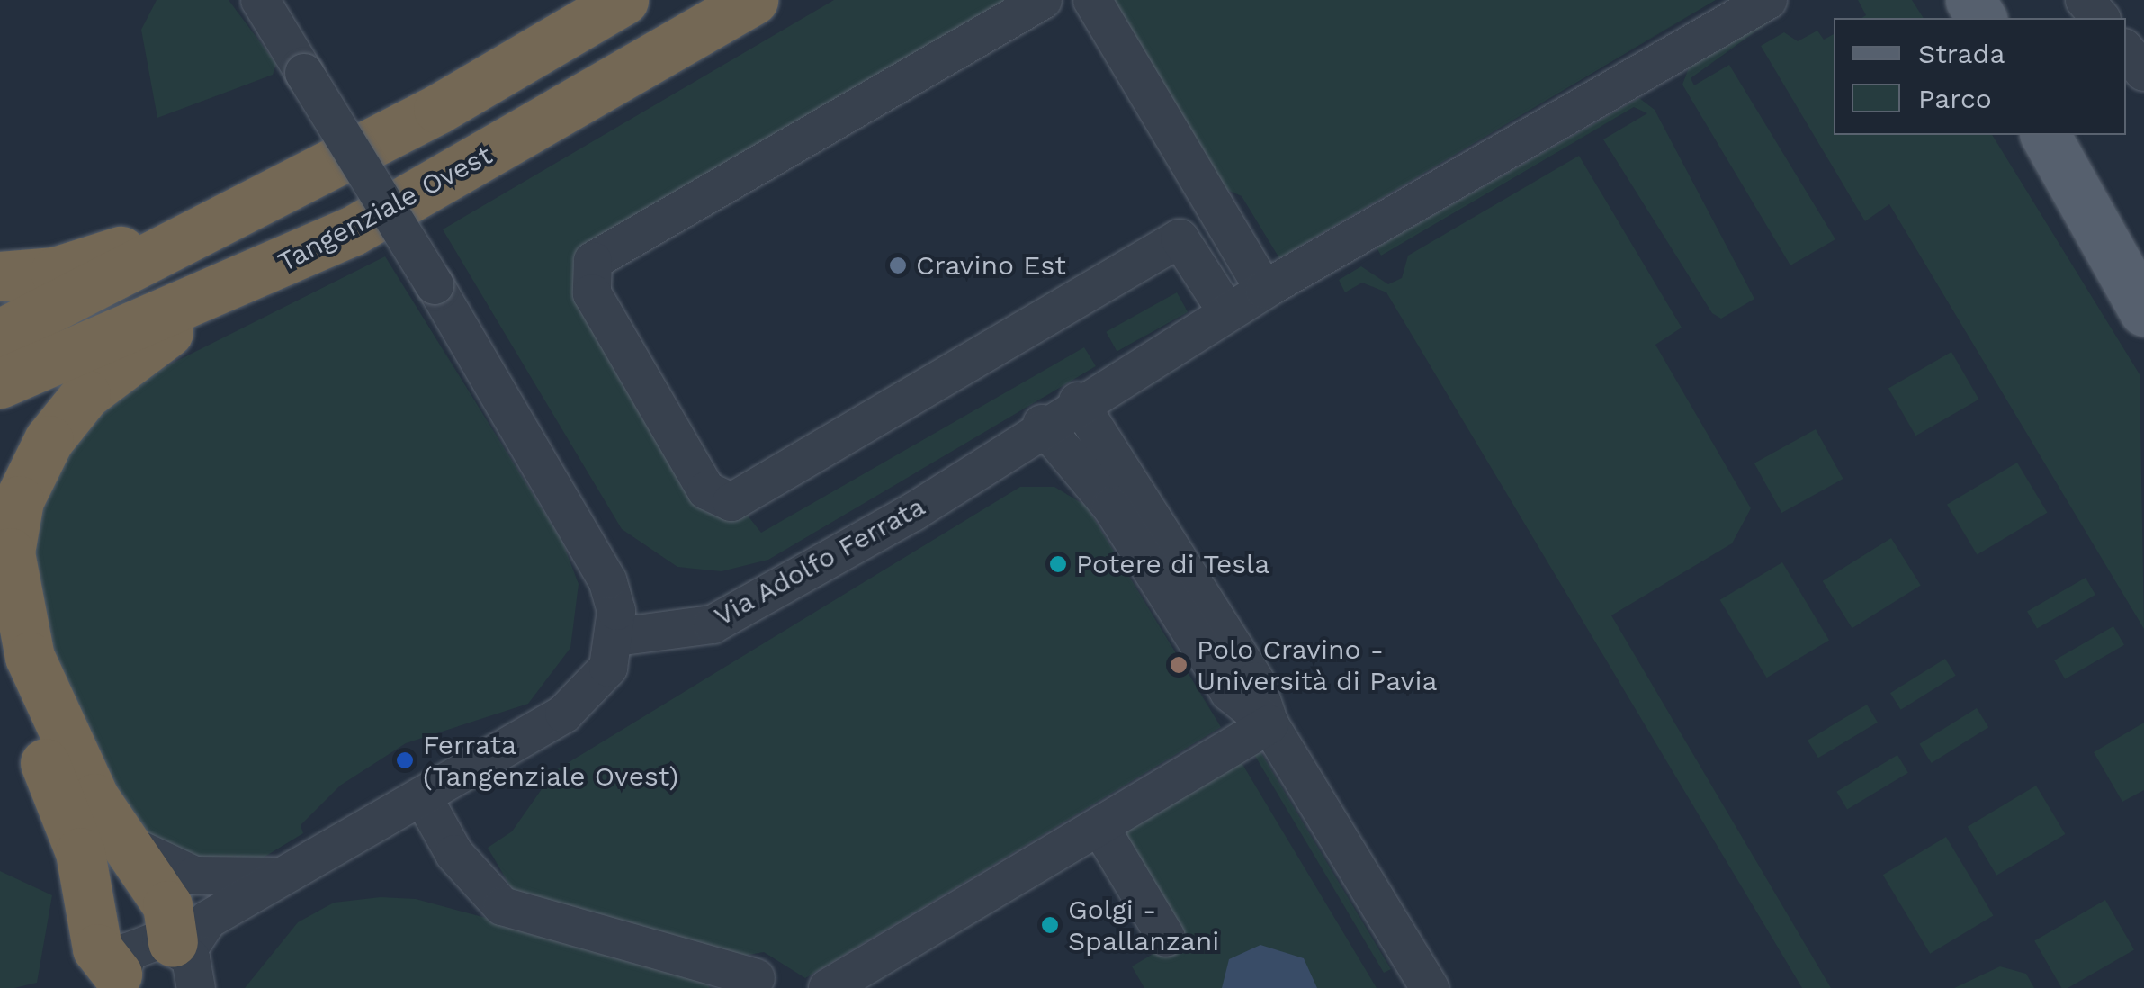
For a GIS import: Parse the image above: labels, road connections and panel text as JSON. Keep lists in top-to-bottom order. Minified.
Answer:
{"streets":{"highway":["Tangenziale Ovest"],"street":["Via Adolfo Ferrata"]},"places":["Cravino Est","Potere di Tesla","Polo Cravino - Università di Pavia","Ferrata (Tangenziale Ovest)","Golgi - Spallanzani"],"legend":["Strada","Parco"]}
